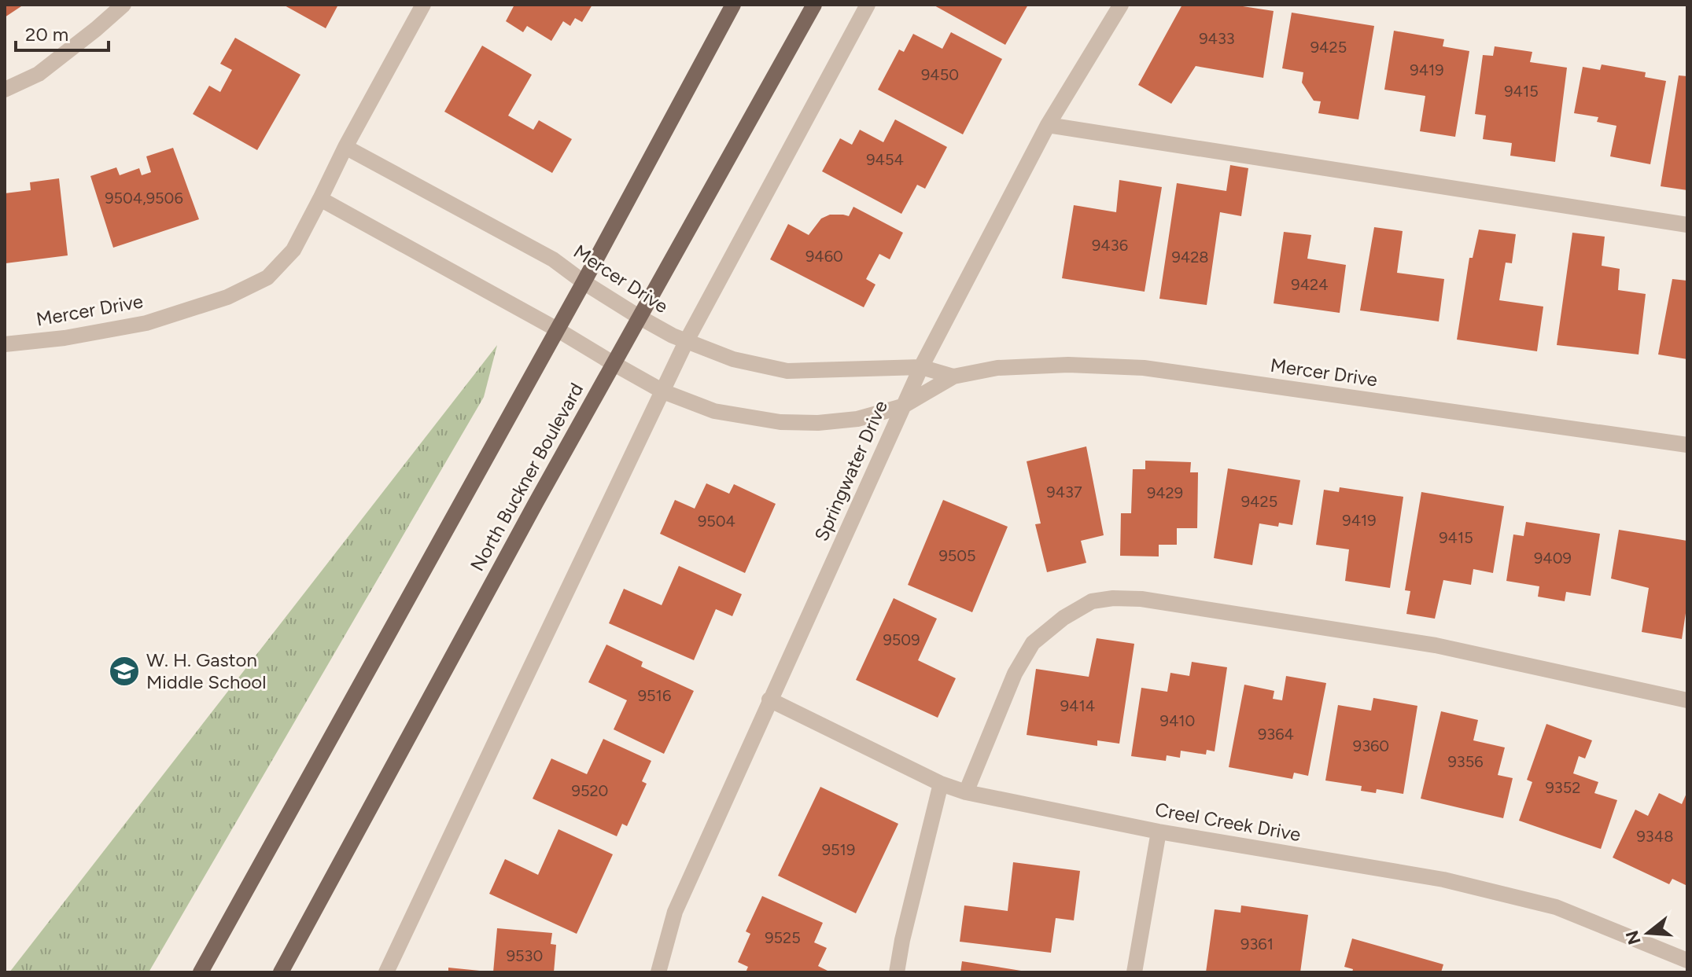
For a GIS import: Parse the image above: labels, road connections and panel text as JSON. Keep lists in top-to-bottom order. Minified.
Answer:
{"streets":{"main road":["North Buckner Boulevard"],"street":["Mercer Drive","Springwater Drive","Creel Creek Drive"]},"crossings":[["Mercer Drive","Springwater Drive"],["Mercer Drive","North Buckner Boulevard"],["Springwater Drive","Creel Creek Drive"]],"places":{"school or university":["W. H. Gaston Middle School"]},"house_numbers":["9433","9425","9419","9450","9415","9454","9504,9506","9436","9460","9428","9424","9437","9429","9425","9419","9504","9415","9505","9409","9509","9516","9414","9410","9364","9360","9356","9352","9520","9348","9519","9525","9361","9530"],"scale_bar":"20 m","north":"left"}
